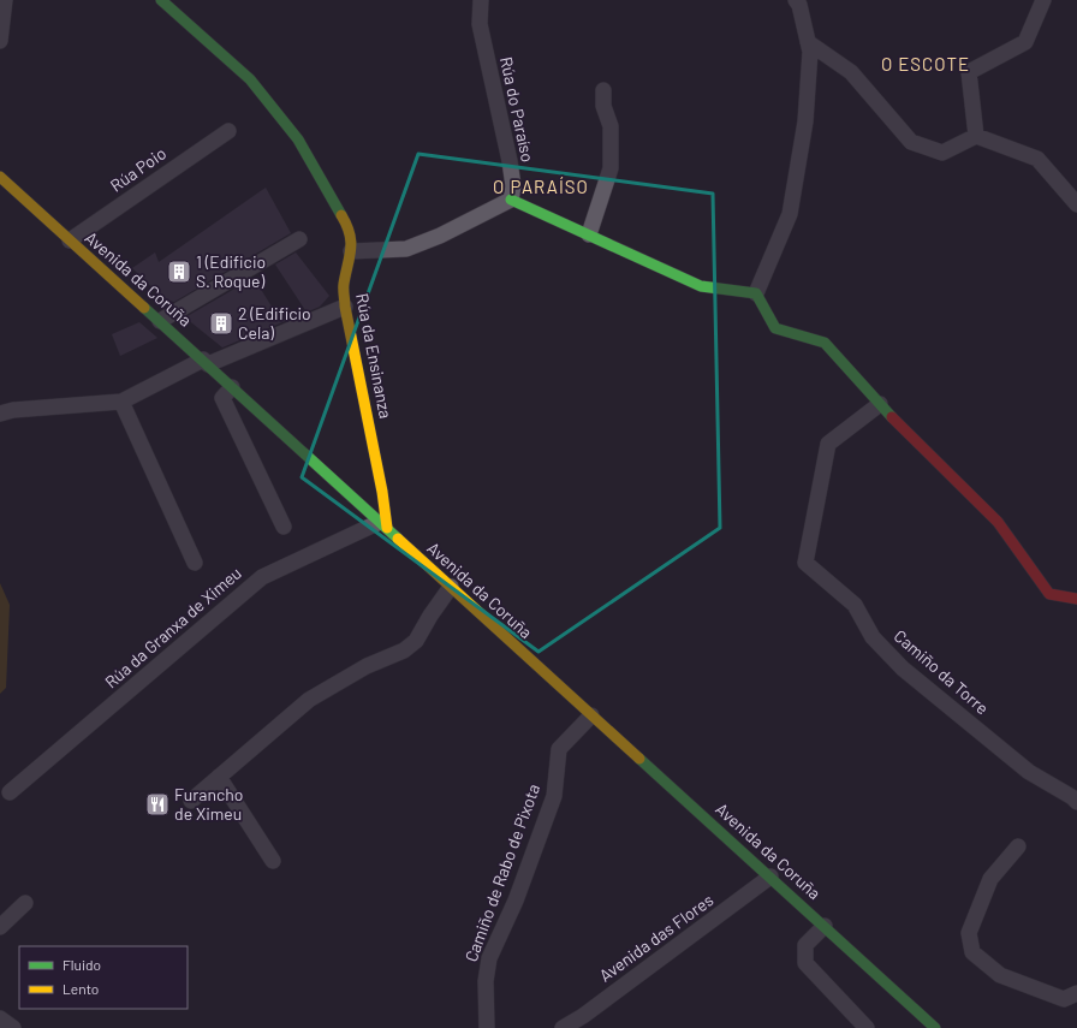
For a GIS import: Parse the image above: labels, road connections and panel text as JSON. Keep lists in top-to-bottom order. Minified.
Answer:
{"streets":{"street":["Rúa do Paraíso","Rúa Poio","Avenida da Coruña","Rúa da Ensinanza","Rúa da Granxa de Ximeu","Camiño da Torre","Camiño de Rabo de Pixota","Avenida das Flores"]},"crossings":[["Rúa Poio","Avenida da Coruña"],["Avenida da Coruña","Rúa da Ensinanza"],["Avenida da Coruña","Rúa da Granxa de Ximeu"],["Avenida da Coruña","Camiño de Rabo de Pixota"],["Avenida da Coruña","Avenida das Flores"],["Rúa da Ensinanza","Rúa da Granxa de Ximeu"]],"districts":["O ESCOTE","O PARAÍSO"],"places":{"building":["1 (Edificio S. Roque)","2 (Edificio Cela)"],"restaurant":["Furancho de Ximeu"]},"legend":["Fluido","Lento"]}
